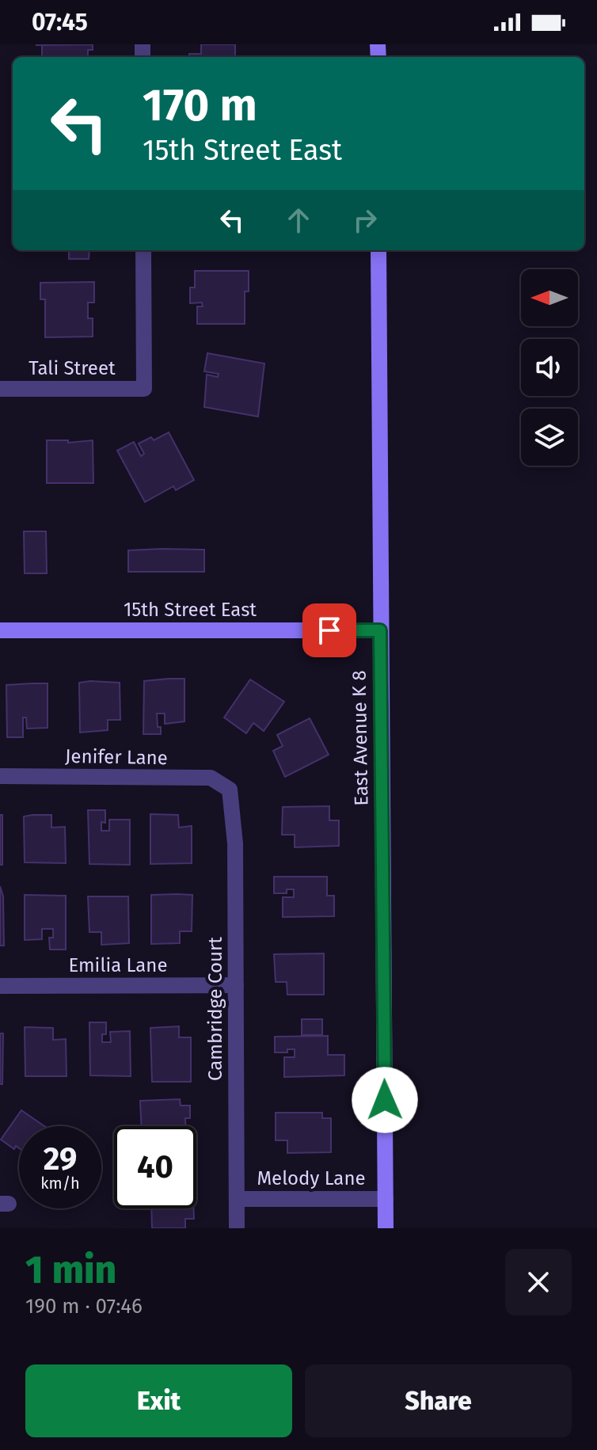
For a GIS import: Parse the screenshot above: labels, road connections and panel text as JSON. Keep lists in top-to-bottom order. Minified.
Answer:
{"streets":{"street":["Tali Street","15th Street East","East Avenue K 8","Jenifer Lane","Emilia Lane","Cambridge Court","Melody Lane"]},"crossings":[["15th Street East","East Avenue K 8"],["East Avenue K 8","Melody Lane"],["Jenifer Lane","Cambridge Court"],["Emilia Lane","Cambridge Court"],["Cambridge Court","Melody Lane"]],"north":"left","page":{"status":"07:45","turn":["170 m","15th Street East"],"speed":"29 km/h","limit":"40","heading":["1 min","190 m · 07:46"],"buttons":["Exit","Share"]}}
